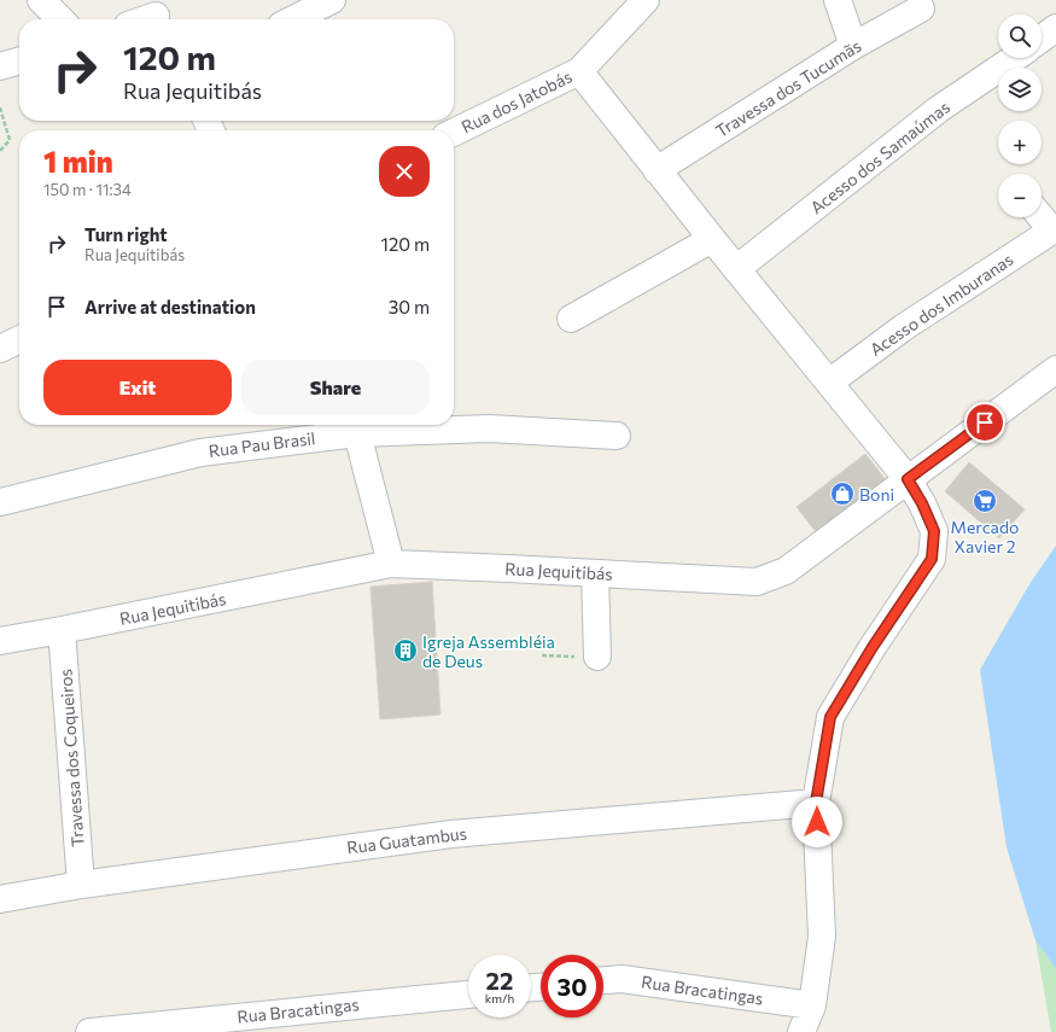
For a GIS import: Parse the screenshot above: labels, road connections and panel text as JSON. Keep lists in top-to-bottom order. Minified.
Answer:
{"streets":{"street":["Travessa dos Tucumãs","Rua dos Jatobás","Acesso dos Samaúmas","Acesso dos Imburanas","Rua Pau Brasil","Rua Jequitibás","Travessa dos Coqueiros","Rua Guatambus","Rua Bracatingas"]},"crossings":[["Rua Jequitibás","Travessa dos Coqueiros"],["Travessa dos Coqueiros","Rua Guatambus"]],"places":{"shop":["Boni"],"supermarket":["Mercado Xavier 2"],"building":["Igreja Assembléia de Deus"]},"page":{"map_buttons":["+","−"],"turn":["120 m","Rua Jequitibás"],"heading":["1 min","150 m · 11:34"],"list":[{"name":"Turn right","note":"Rua Jequitibás","value":"120 m"},{"name":"Arrive at destination","value":"30 m"}],"buttons":["Exit","Share"],"speed":"22 km/h","limit":"30"}}
